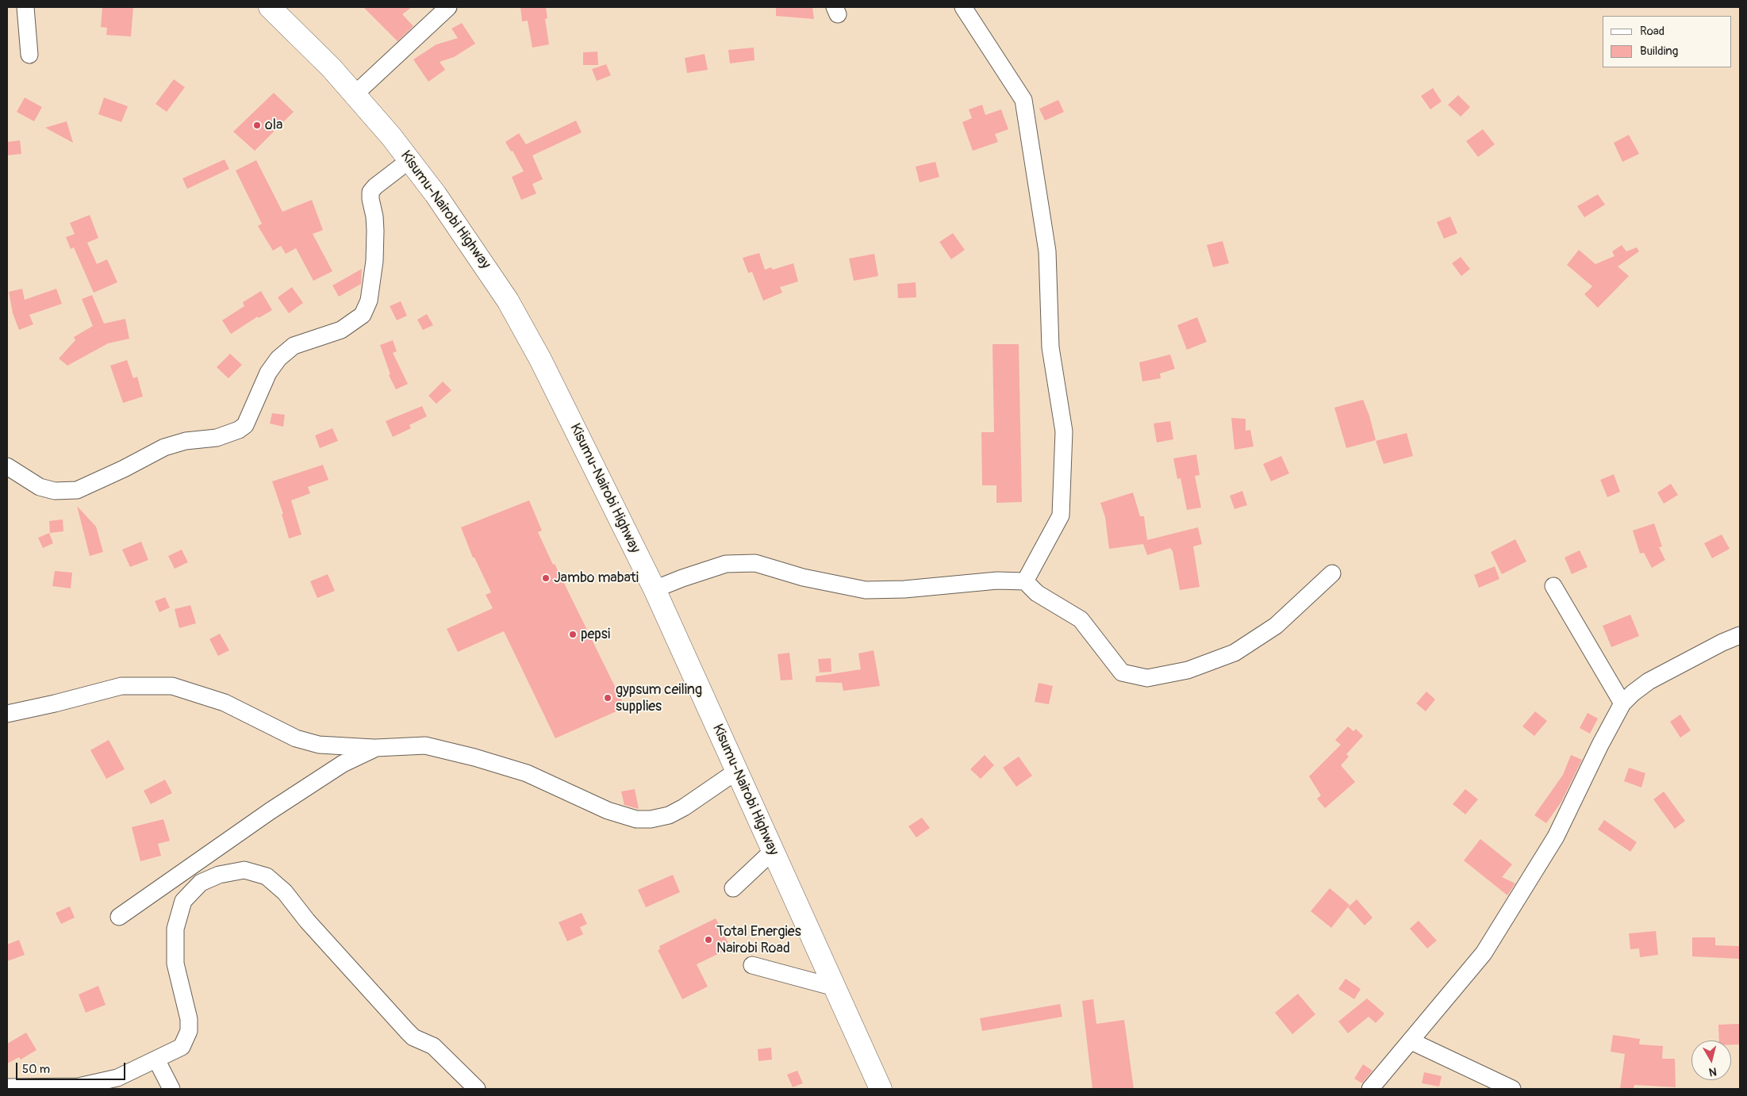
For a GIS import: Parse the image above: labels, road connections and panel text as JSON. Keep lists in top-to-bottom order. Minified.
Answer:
{"streets":{"highway":["Kisumu-Nairobi Highway"]},"places":["ola","Jambo mabati","pepsi","gypsum ceiling supplies","Total Energies Nairobi Road"],"legend":["Road","Building"],"scale_bar":"50 m","north":"bottom"}
